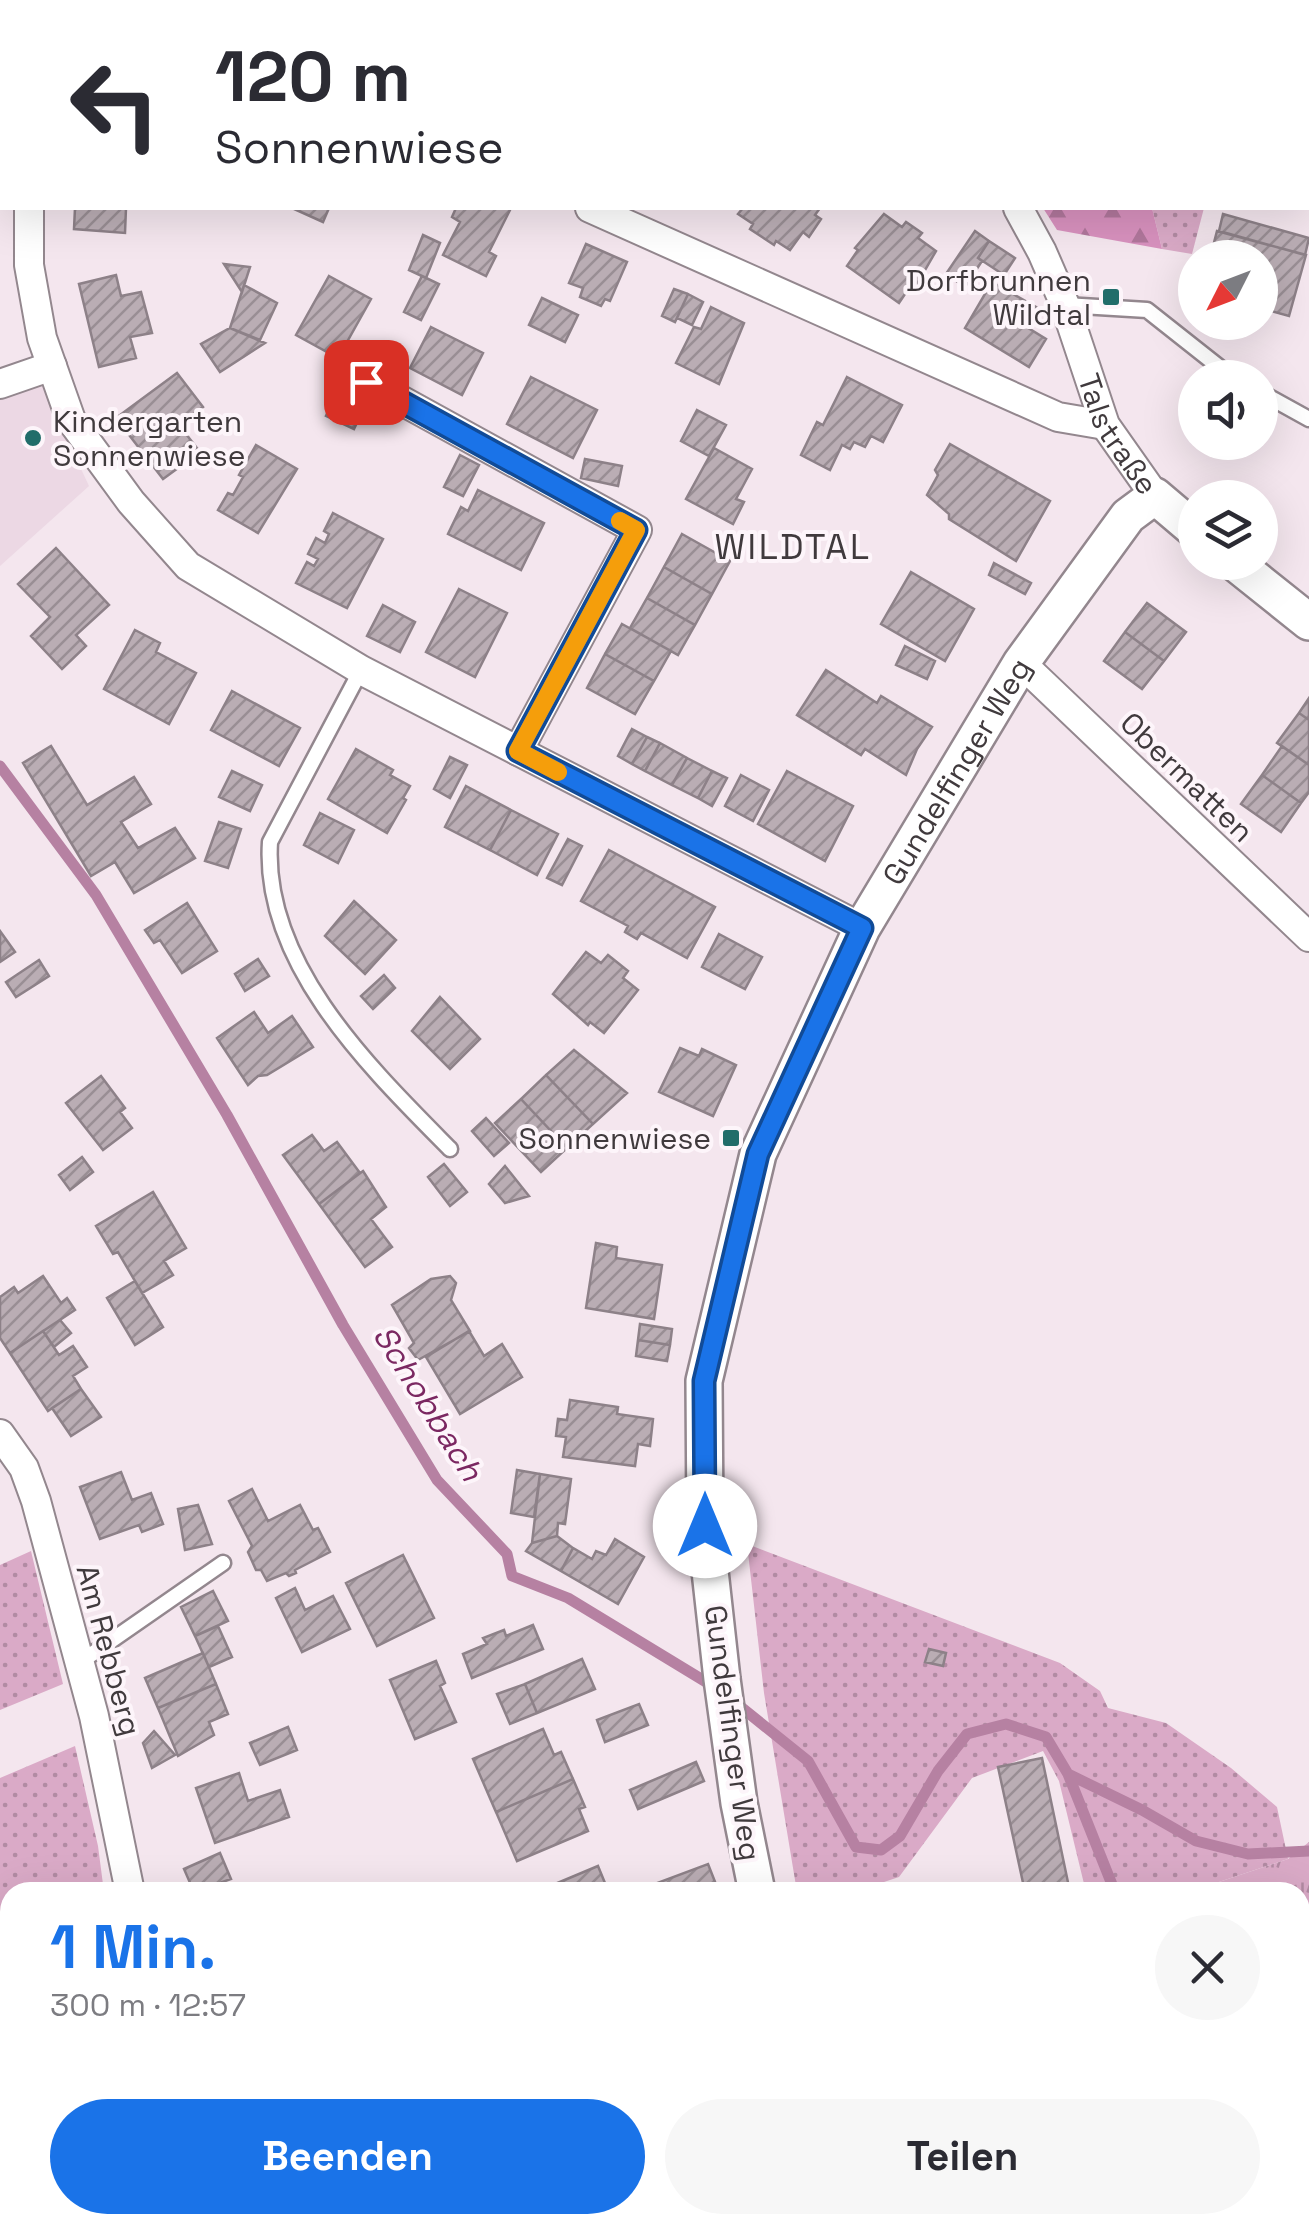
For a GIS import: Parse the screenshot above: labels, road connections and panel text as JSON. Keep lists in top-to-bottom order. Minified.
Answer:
{"streets":{"street":["Talstraße","Gundelfinger Weg","Obermatten","Am Rebberg"]},"crossings":[["Talstraße","Gundelfinger Weg"],["Gundelfinger Weg","Obermatten"]],"districts":["WILDTAL"],"water":["Schobbach"],"places":{"transit":["Dorfbrunnen Wildtal","Sonnenwiese"],"other":["Kindergarten Sonnenwiese"]},"north":"bottom left","page":{"turn":["120 m","Sonnenwiese"],"heading":["1 Min.","300 m · 12:57"],"buttons":["Beenden","Teilen"]}}
